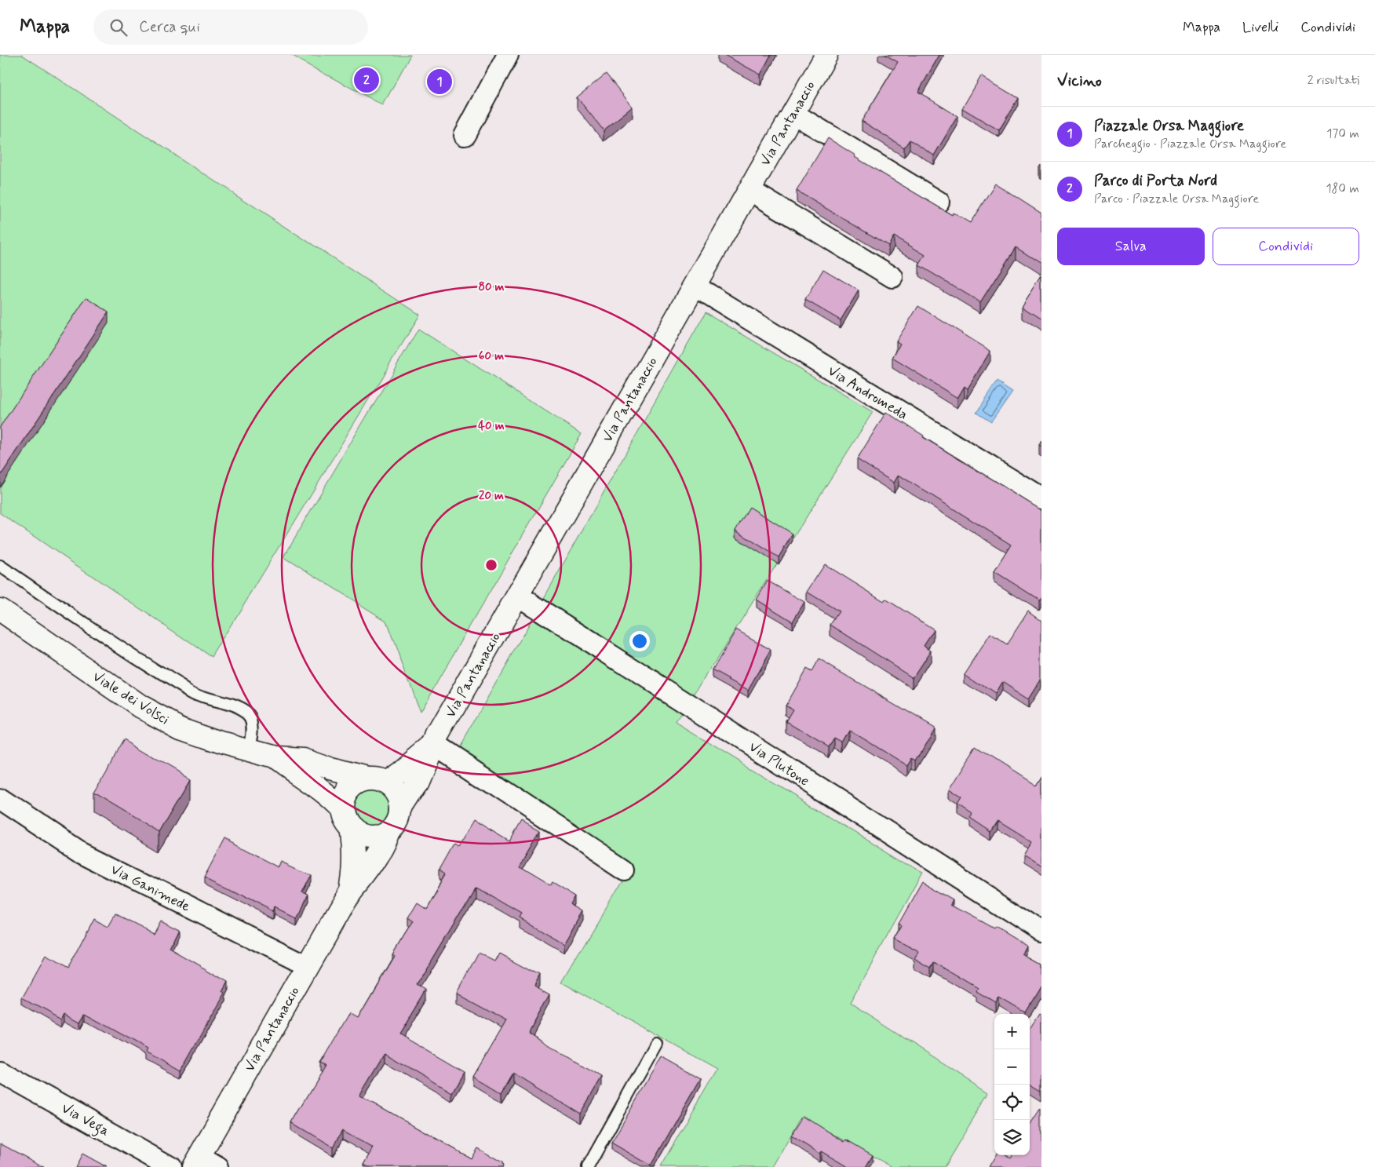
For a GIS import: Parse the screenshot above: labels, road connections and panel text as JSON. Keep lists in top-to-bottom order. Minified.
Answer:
{"streets":{"street":["Via Pantanaccio","Via Andromeda","Viale dei Volsci","Via Plutone","Via Ganimede","Via Vega"]},"crossings":[["Via Pantanaccio","Via Andromeda"],["Via Pantanaccio","Viale dei Volsci"],["Via Pantanaccio","Via Plutone"],["Via Pantanaccio","Via Ganimede"]],"page":{"header":"Mappa","search":"Cerca qui","nav":["Mappa","Livelli","Condividi"],"heading":["Vicino","2 risultati"],"pins":["2","1"],"list":[{"mark":"1","name":"Piazzale Orsa Maggiore","note":"Parcheggio · Piazzale Orsa Maggiore","value":"170 m"},{"mark":"2","name":"Parco di Porta Nord","note":"Parco · Piazzale Orsa Maggiore","value":"180 m"}],"buttons":["Salva","Condividi"],"map_buttons":["+","−"]},"rings":["80 m","60 m","40 m","20 m"]}
